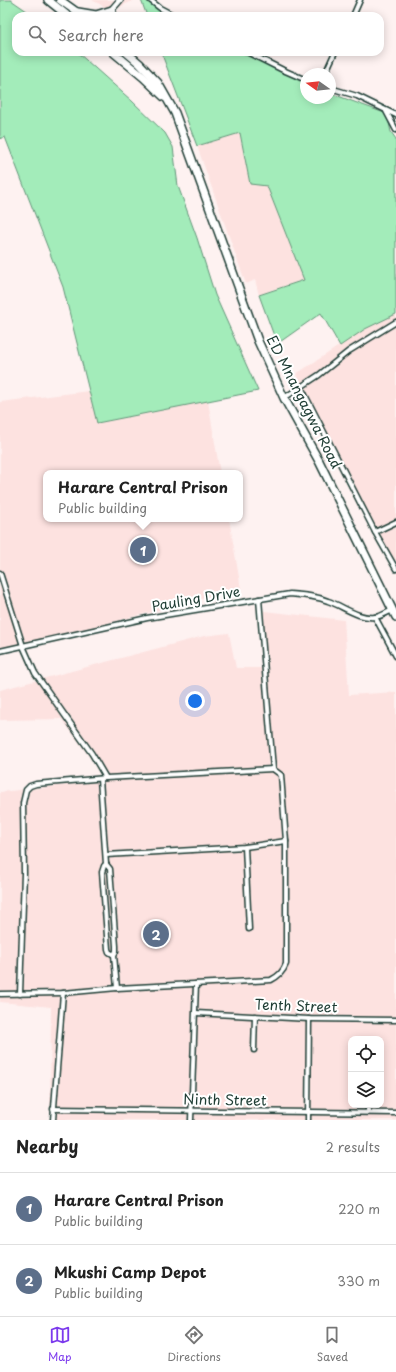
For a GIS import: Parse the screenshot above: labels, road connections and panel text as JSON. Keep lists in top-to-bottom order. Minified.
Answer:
{"streets":{"highway":["ED Mnangagwa Road"],"street":["Pauling Drive","Tenth Street","Ninth Street"]},"north":"left","page":{"search":"Search here","popup":["Harare Central Prison","Public building"],"pins":["1","2"],"heading":["Nearby","2 results"],"list":[{"mark":"1","name":"Harare Central Prison","note":"Public building","value":"220 m"},{"mark":"2","name":"Mkushi Camp Depot","note":"Public building","value":"330 m"}],"nav":["Map","Directions","Saved"]}}
